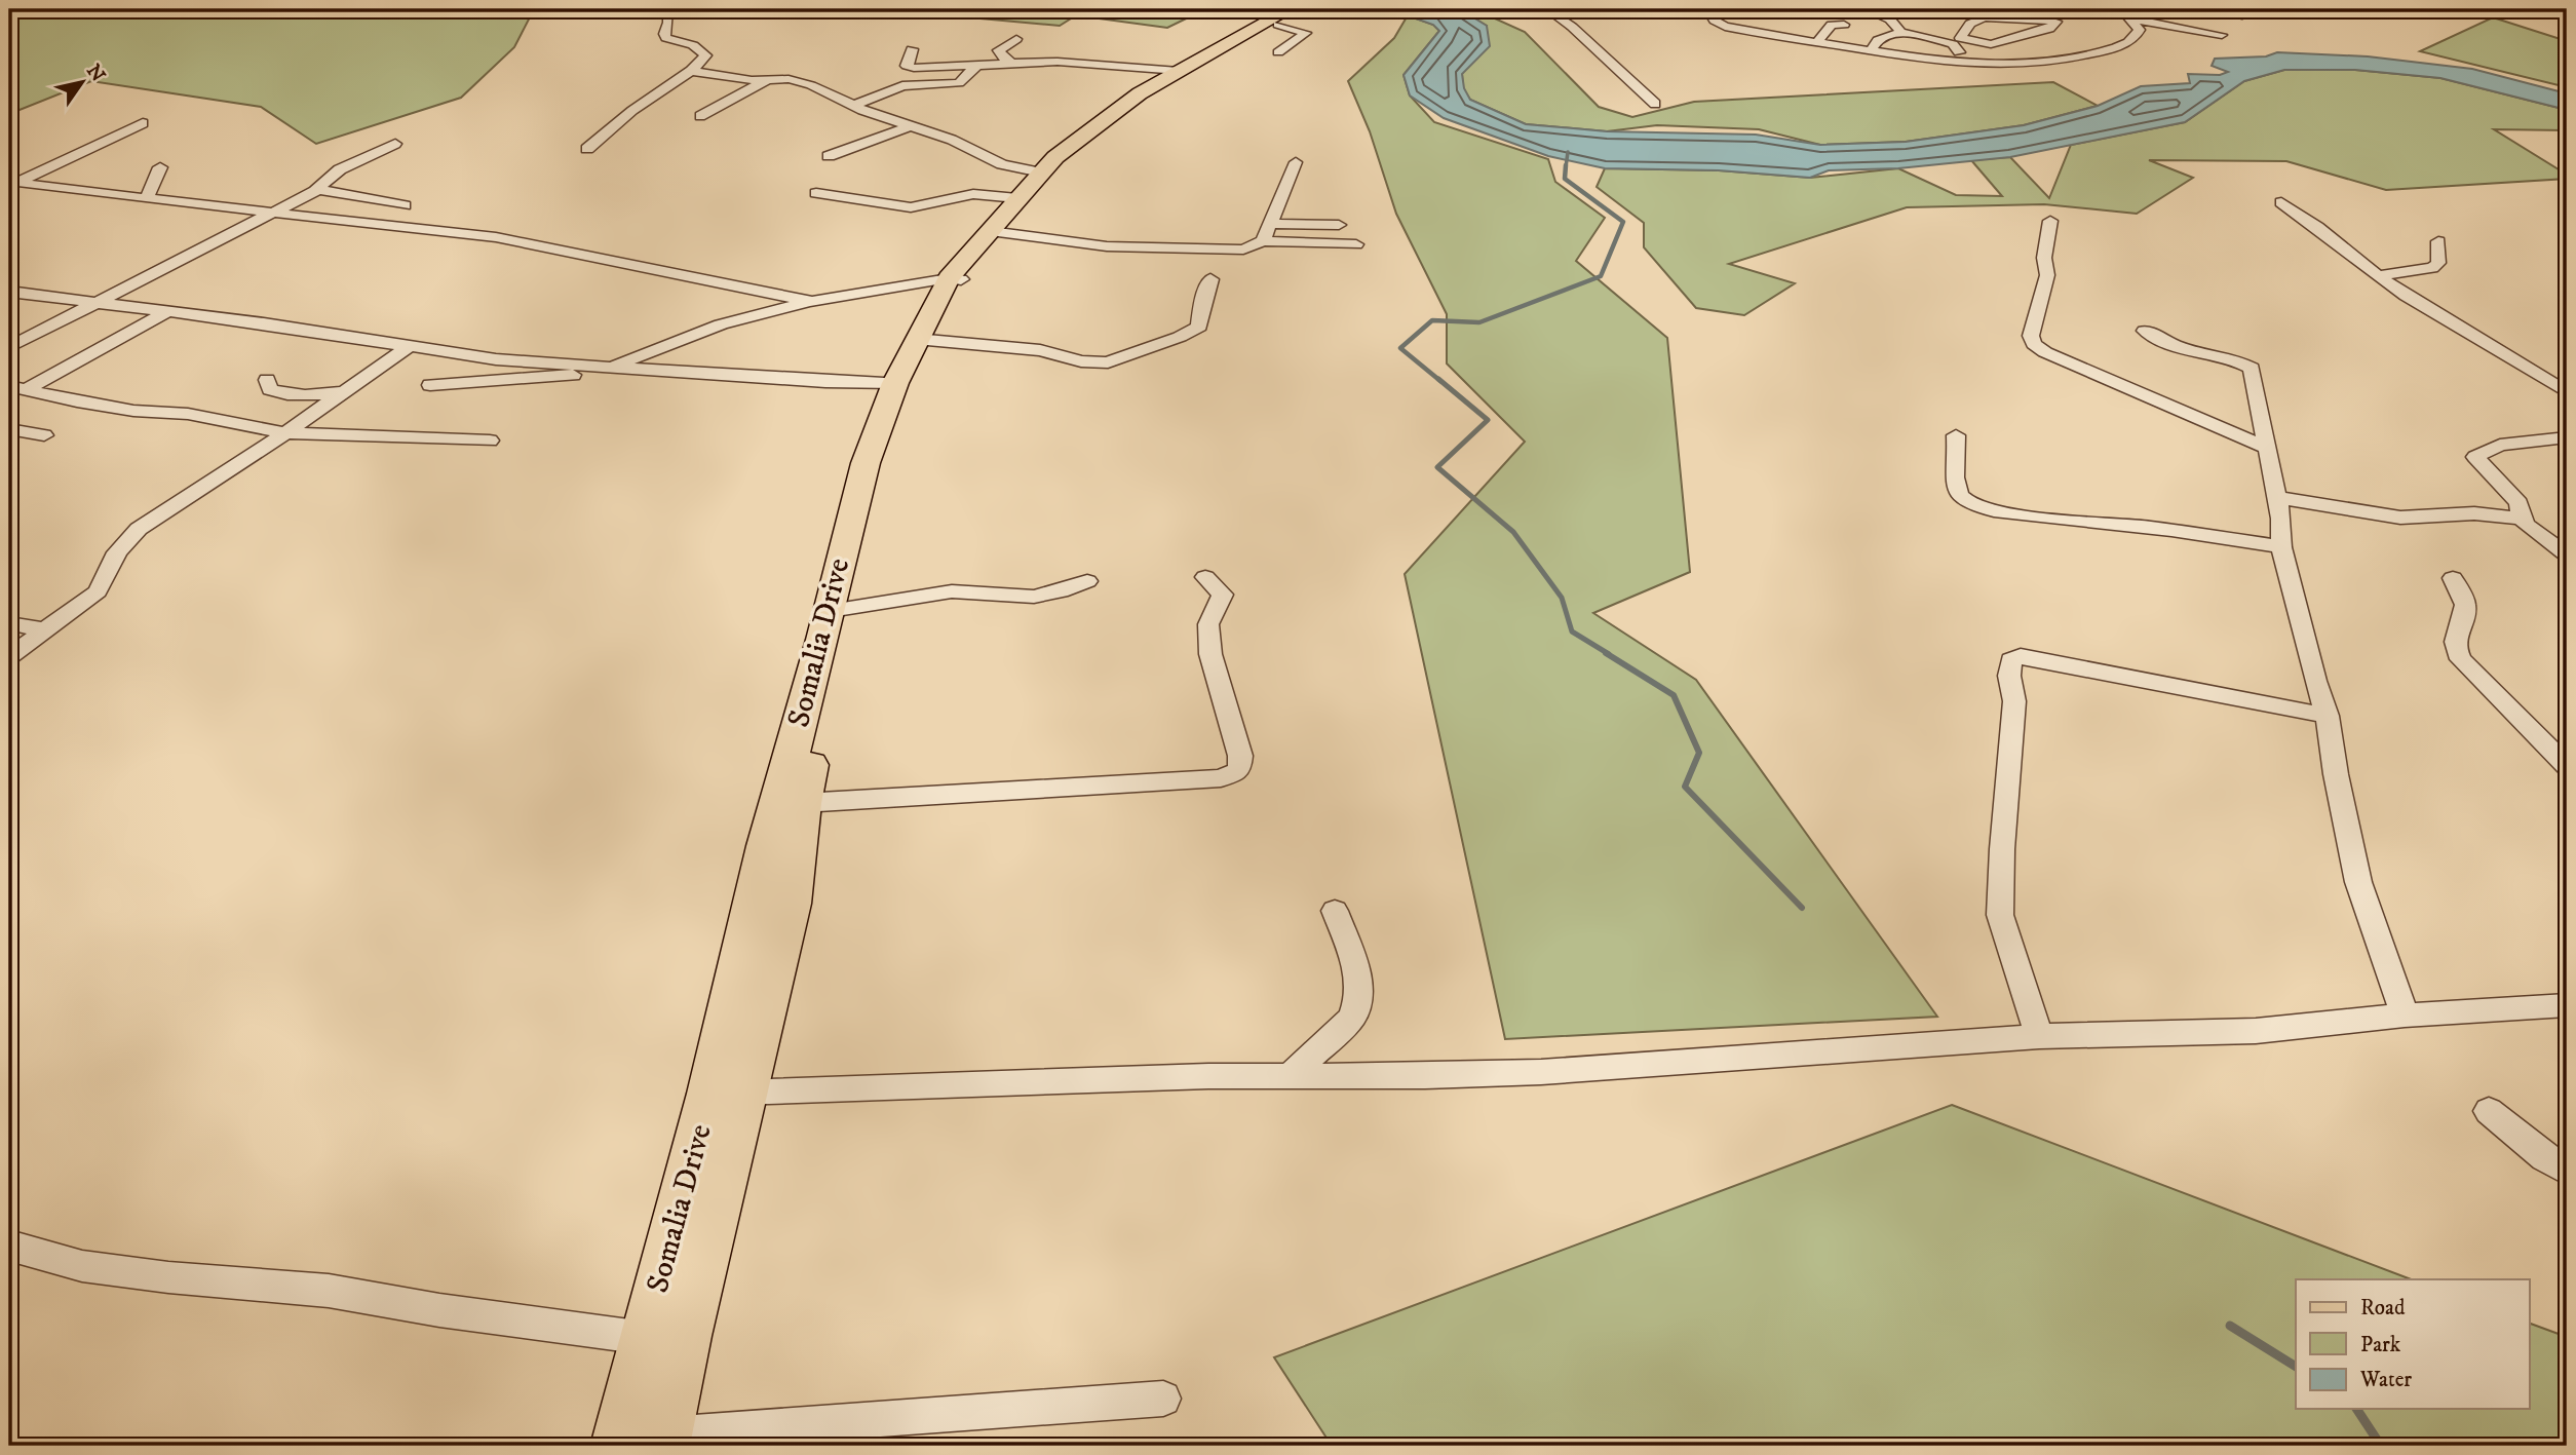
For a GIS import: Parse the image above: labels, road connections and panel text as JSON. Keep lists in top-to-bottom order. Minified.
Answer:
{"streets":{"main road":["Somalia Drive"]},"legend":["Road","Park","Water"],"north":"top right"}
